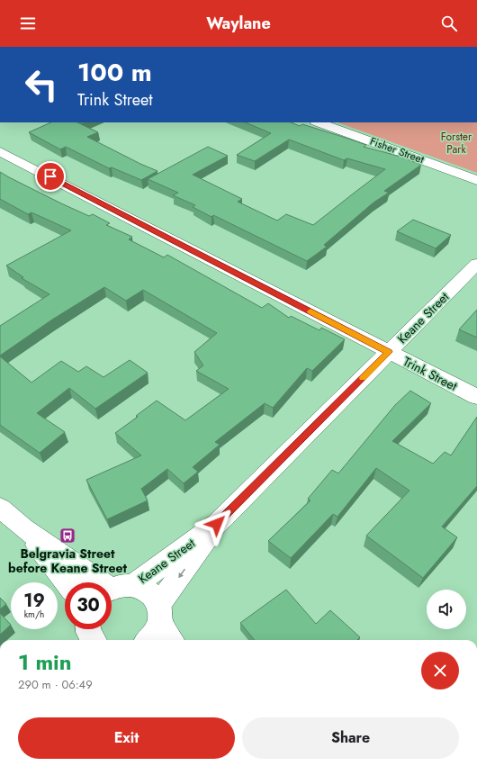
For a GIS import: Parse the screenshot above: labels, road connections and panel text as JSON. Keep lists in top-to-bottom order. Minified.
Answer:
{"streets":{"street":["Fisher Street","Keane Street","Trink Street"]},"crossings":[["Keane Street","Trink Street"]],"parks":["Forster Park"],"places":{"bus stop":["Belgravia Street before Keane Street"]},"page":{"header":"Waylane","turn":["100 m","Trink Street"],"speed":"19 km/h","limit":"30","heading":["1 min","290 m · 06:49"],"buttons":["Exit","Share"]}}
